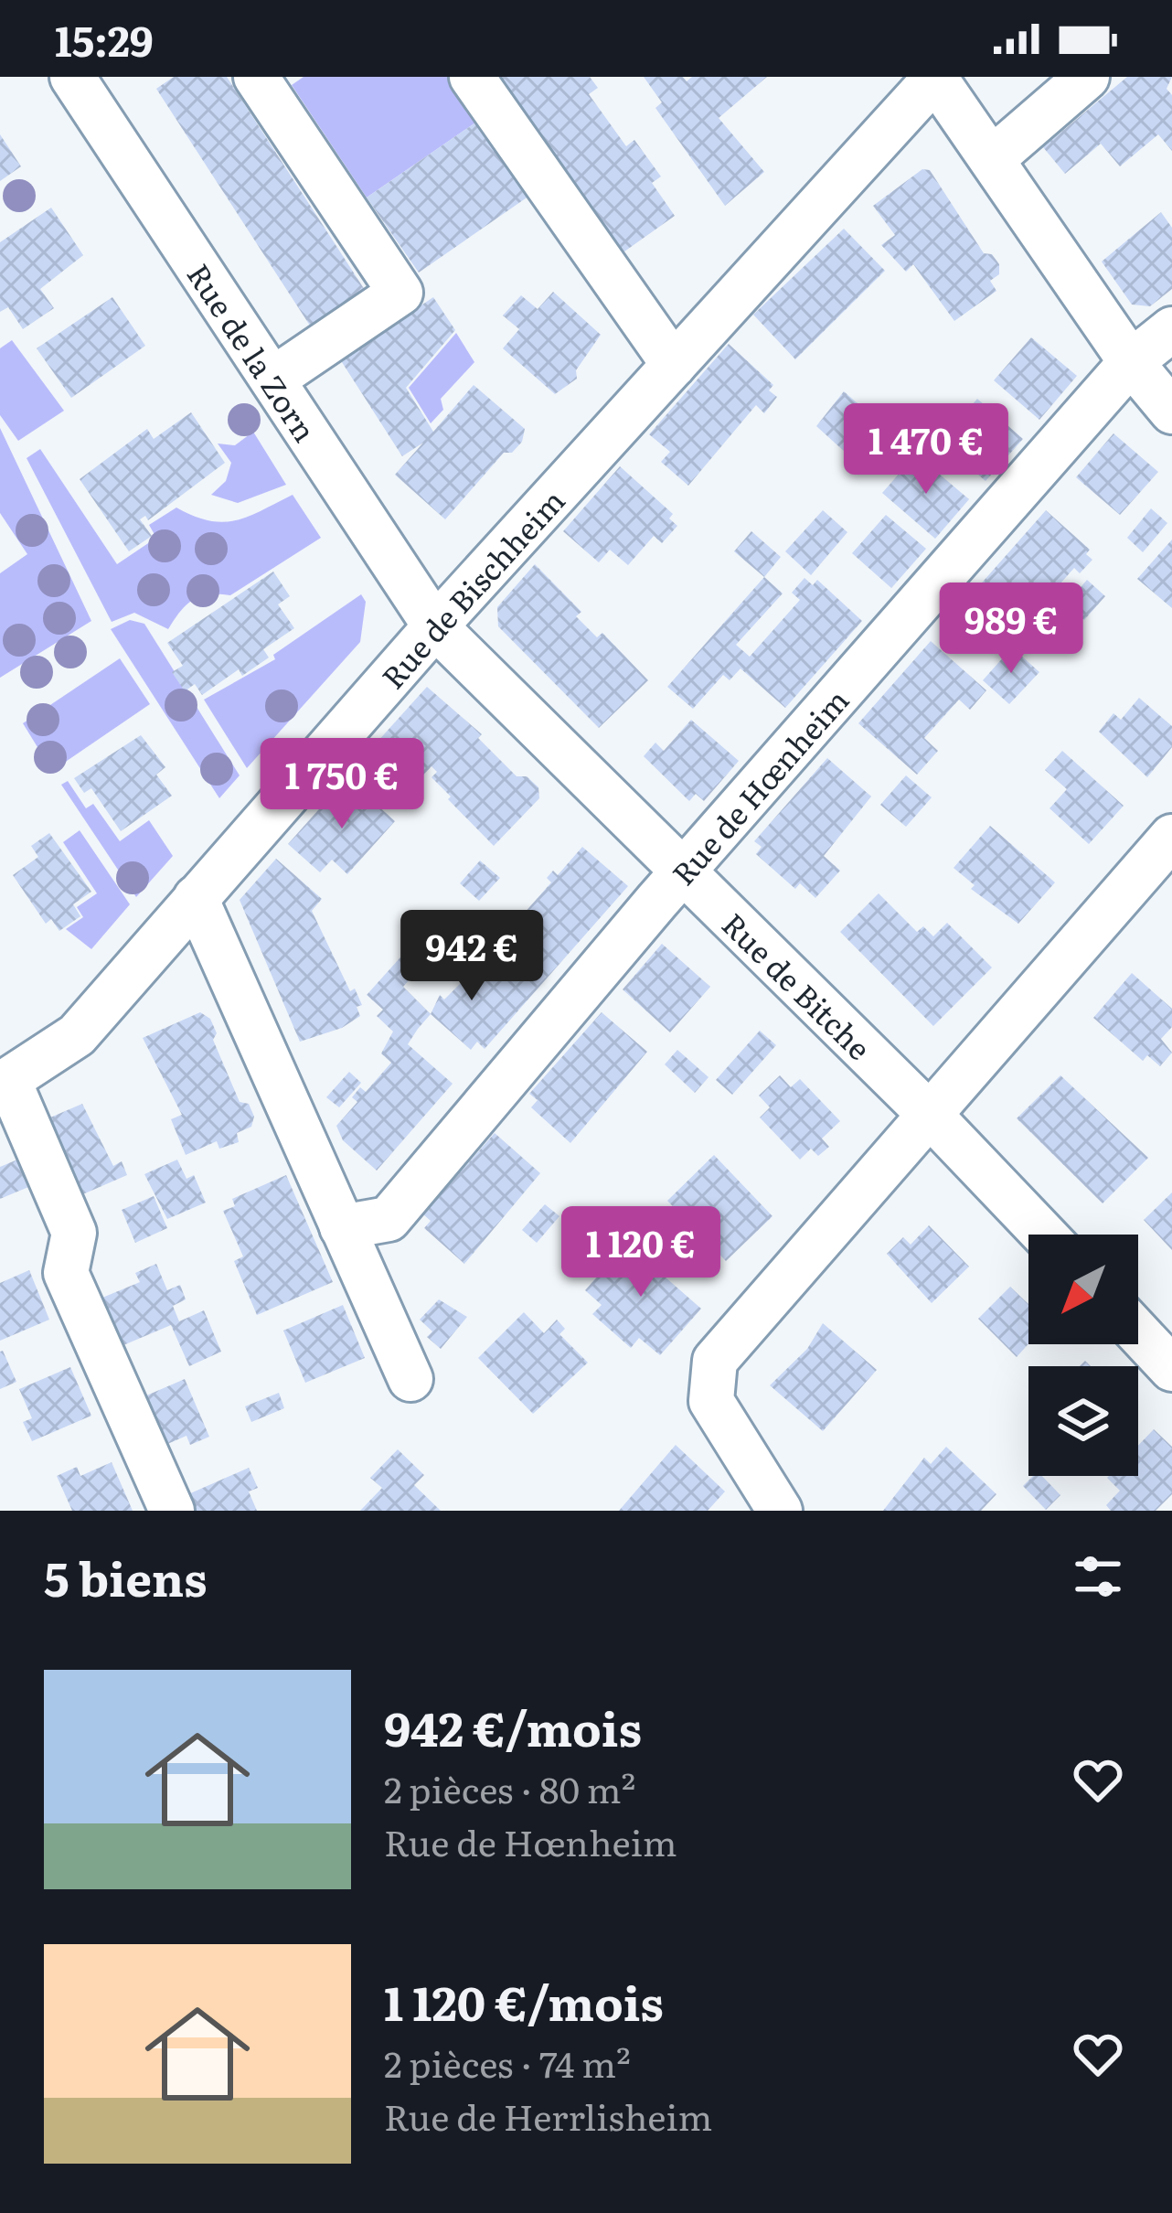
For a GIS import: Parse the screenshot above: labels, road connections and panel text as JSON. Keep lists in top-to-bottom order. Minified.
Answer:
{"streets":{"street":["Rue de la Zorn","Rue de Bischheim","Rue de Hœnheim","Rue de Bitche"]},"crossings":[["Rue de la Zorn","Rue de Bischheim"],["Rue de la Zorn","Rue de Bitche"],["Rue de Bischheim","Rue de Bitche"],["Rue de Hœnheim","Rue de Bitche"]],"north":"bottom left","page":{"status":"15:29","price":["1 470 €","989 €","1 750 €","942 €","1 120 €"],"heading":"5 biens","list":[{"name":"942 €/mois","note":"2 pièces · 80 m² · Rue de Hœnheim"},{"name":"1 120 €/mois","note":"2 pièces · 74 m² · Rue de Herrlisheim"}]}}
